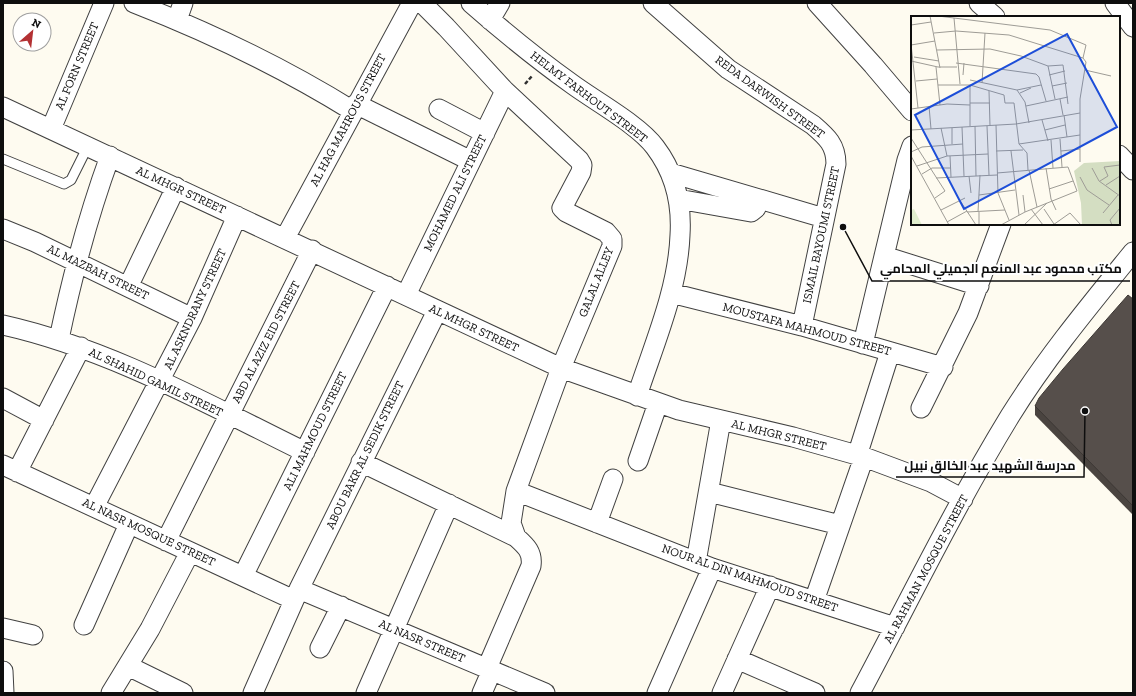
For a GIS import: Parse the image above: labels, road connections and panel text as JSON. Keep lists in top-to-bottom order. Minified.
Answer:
{"streets":{"street":["AL FORN STREET","HELMY FARHOUT STREET","REDA DARWISH STREET","AL HAG MAHROUS STREET","AL MHGR STREET","MOHAMED ALI STREET","ISMAIL BAYOUMI STREET","AL MAZBAH STREET","GALAL ALLEY","AL ASKNDRANY STREET","MOUSTAFA MAHMOUD STREET","ABD AL AZIZ EID STREET","AL SHAHID GAMIL STREET","ALI MAHMOUD STREET","ABOU BAKR AL SEDIK STREET","AL NASR MOSQUE STREET","AL RAHMAN MOSQUE STREET","NOUR AL DIN MAHMOUD STREET","AL NASR STREET"]},"crossings":[["AL FORN STREET","AL MHGR STREET"],["HELMY FARHOUT STREET","AL MHGR STREET"],["HELMY FARHOUT STREET","MOUSTAFA MAHMOUD STREET"],["REDA DARWISH STREET","ISMAIL BAYOUMI STREET"],["AL HAG MAHROUS STREET","AL MHGR STREET"],["AL MHGR STREET","MOHAMED ALI STREET"],["AL MHGR STREET","GALAL ALLEY"],["AL MHGR STREET","AL ASKNDRANY STREET"],["AL MHGR STREET","ABD AL AZIZ EID STREET"],["AL MHGR STREET","ALI MAHMOUD STREET"],["AL MHGR STREET","ABOU BAKR AL SEDIK STREET"],["AL MHGR STREET","AL RAHMAN MOSQUE STREET"],["MOHAMED ALI STREET","GALAL ALLEY"],["ISMAIL BAYOUMI STREET","MOUSTAFA MAHMOUD STREET"],["AL MAZBAH STREET","AL ASKNDRANY STREET"],["AL ASKNDRANY STREET","AL SHAHID GAMIL STREET"],["AL ASKNDRANY STREET","AL NASR MOSQUE STREET"],["ABD AL AZIZ EID STREET","AL SHAHID GAMIL STREET"],["ABD AL AZIZ EID STREET","AL NASR MOSQUE STREET"],["AL SHAHID GAMIL STREET","ALI MAHMOUD STREET"],["ALI MAHMOUD STREET","AL NASR MOSQUE STREET"],["ABOU BAKR AL SEDIK STREET","AL NASR MOSQUE STREET"],["ABOU BAKR AL SEDIK STREET","AL NASR STREET"],["AL NASR MOSQUE STREET","AL NASR STREET"],["AL RAHMAN MOSQUE STREET","NOUR AL DIN MAHMOUD STREET"]],"places":["مكتب محمود عبد المنعم الجميلي المحامي","مدرسة الشهيد عبد الخالق نبيل"],"north":"top right"}
